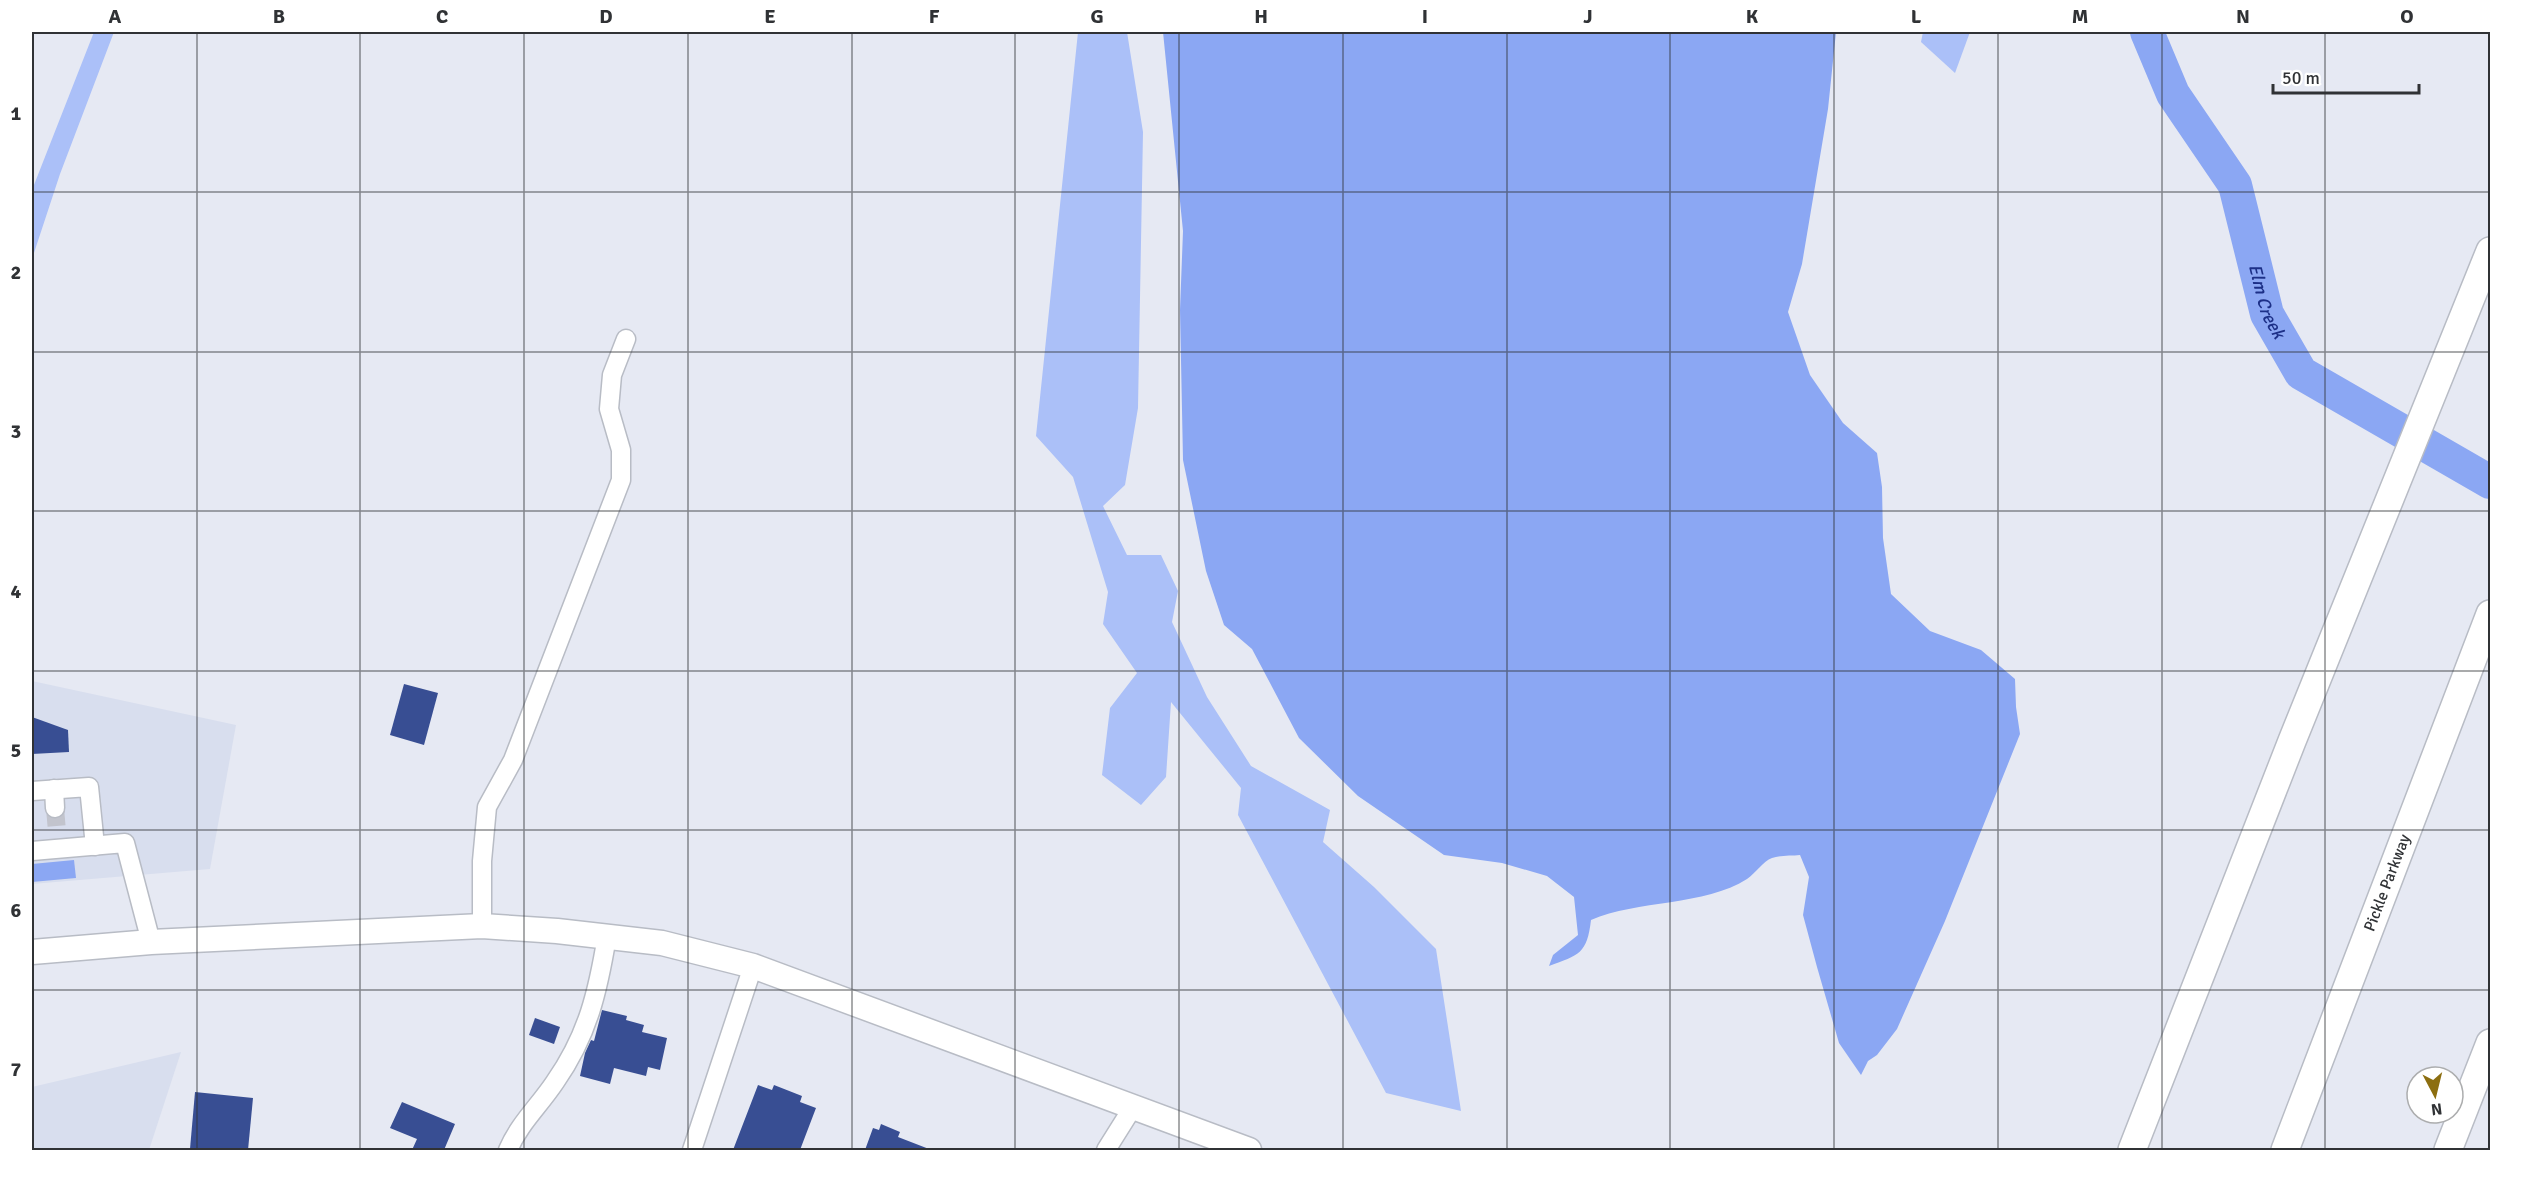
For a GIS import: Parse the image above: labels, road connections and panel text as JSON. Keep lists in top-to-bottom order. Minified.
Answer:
{"streets":{"highway":["Pickle Parkway"]},"water":["Elm Creek"],"scale_bar":"50 m","north":"bottom","grid":{"columns":["A","B","C","D","E","F","G","H","I","J","K","L","M","N","O"],"rows":["1","2","3","4","5","6","7"]}}
